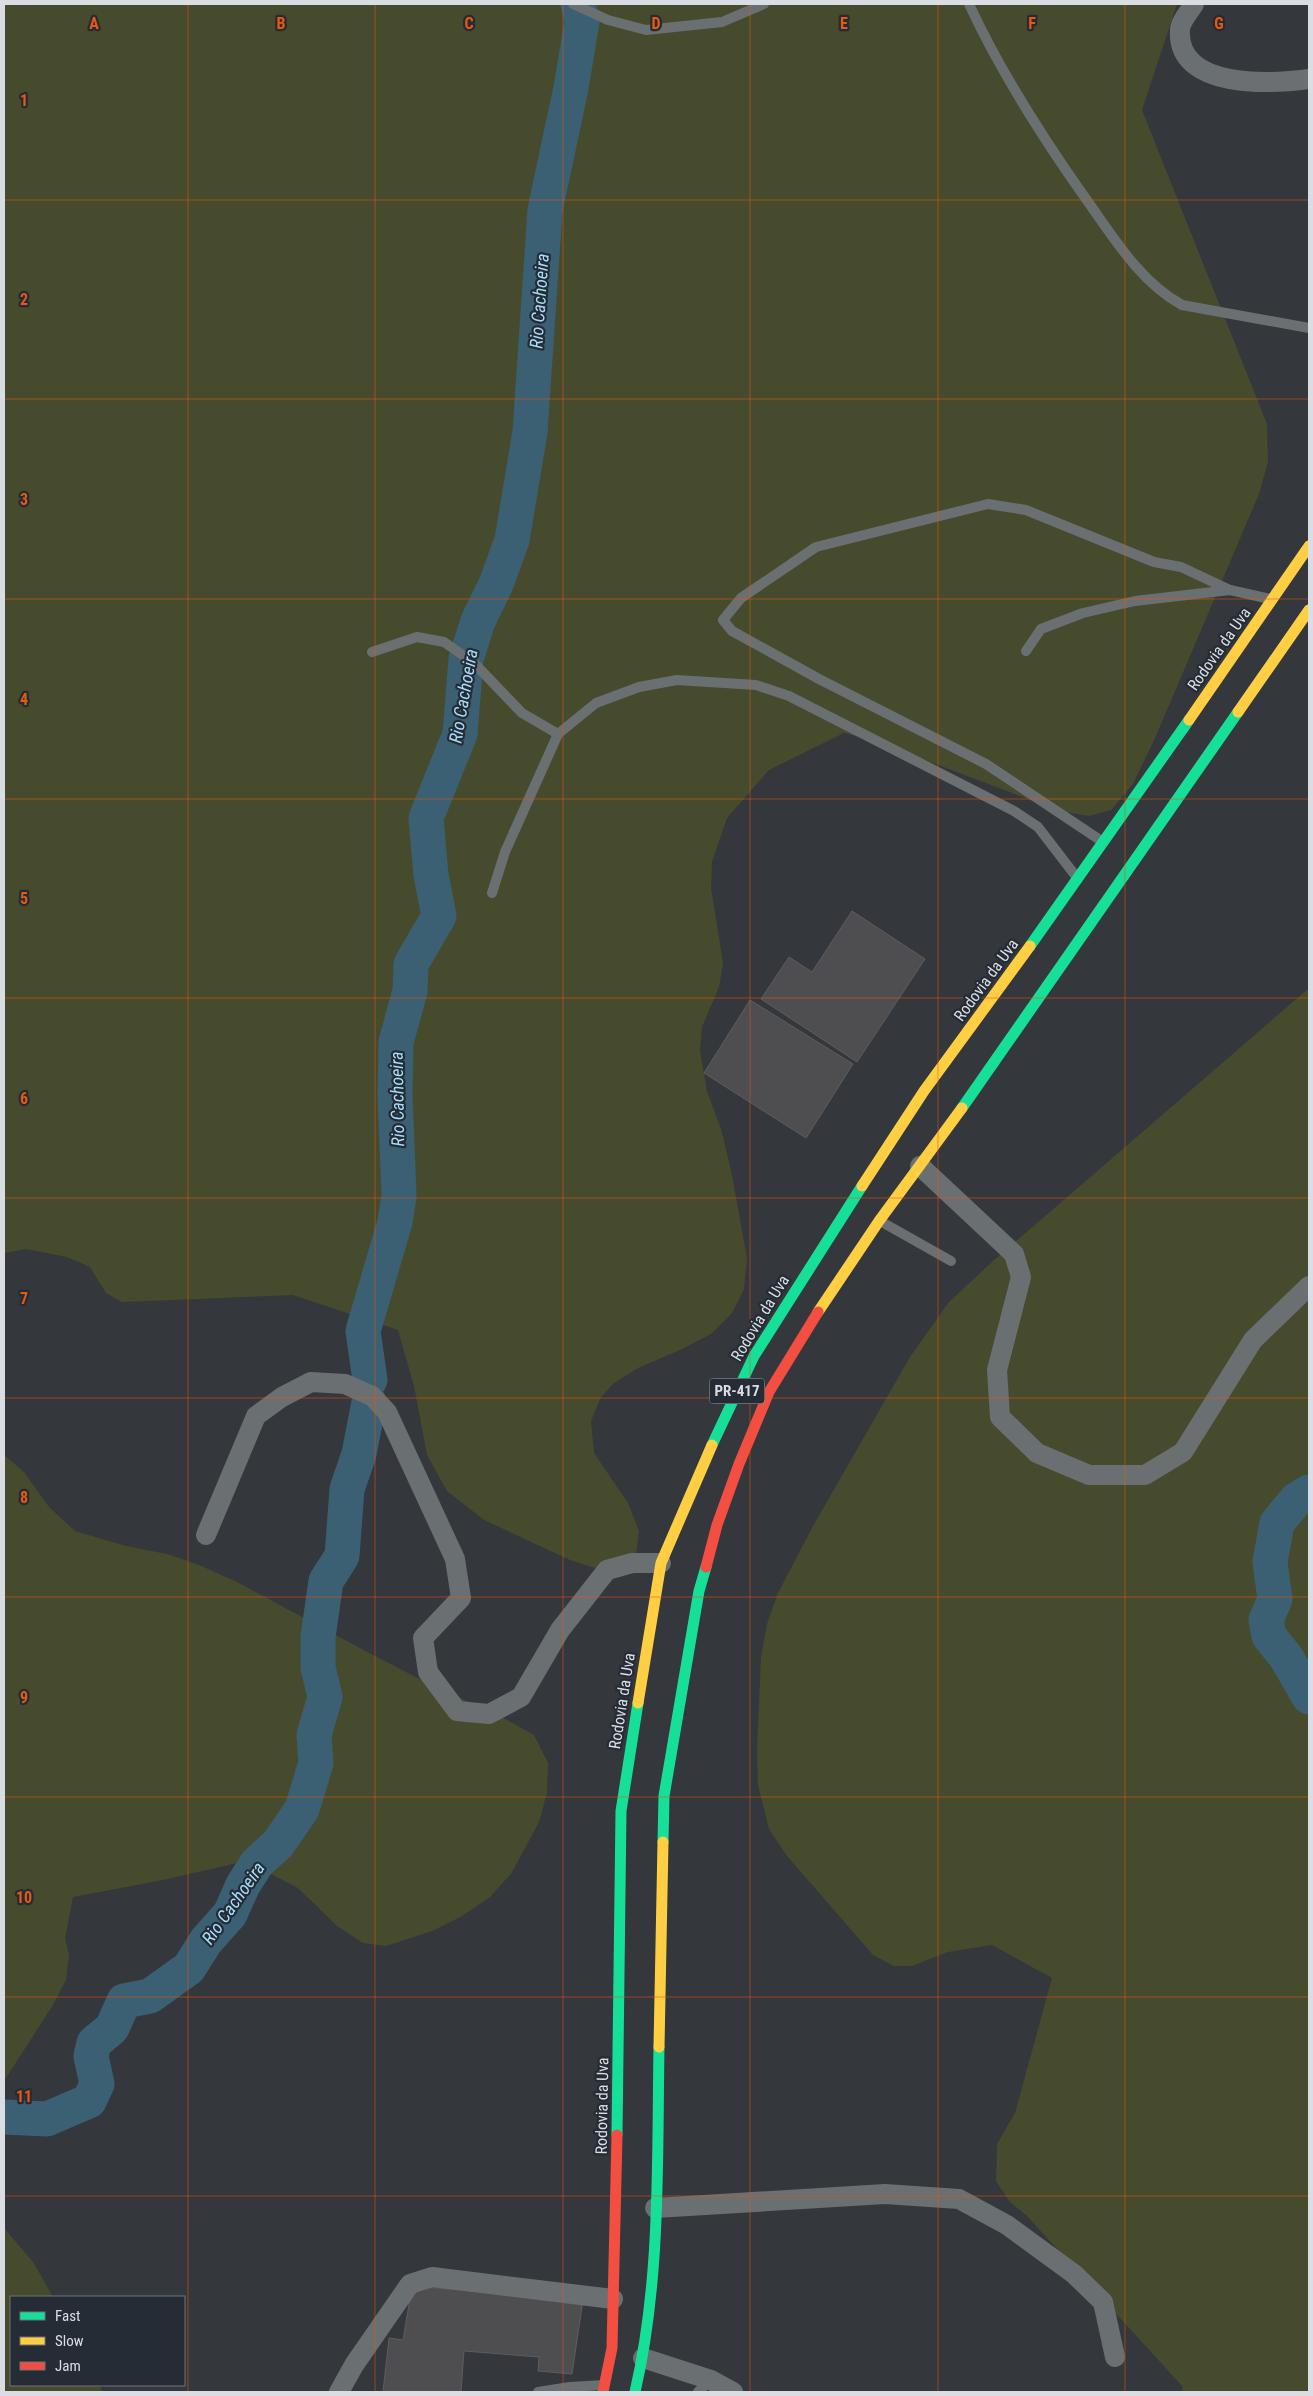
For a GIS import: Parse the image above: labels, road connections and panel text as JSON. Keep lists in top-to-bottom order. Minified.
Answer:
{"streets":{"main road":["Rodovia da Uva","PR-417"]},"water":["Rio Cachoeira"],"legend":["Fast","Slow","Jam"],"grid":{"columns":["A","B","C","D","E","F","G"],"rows":["1","2","3","4","5","6","7","8","9","10","11"]}}
